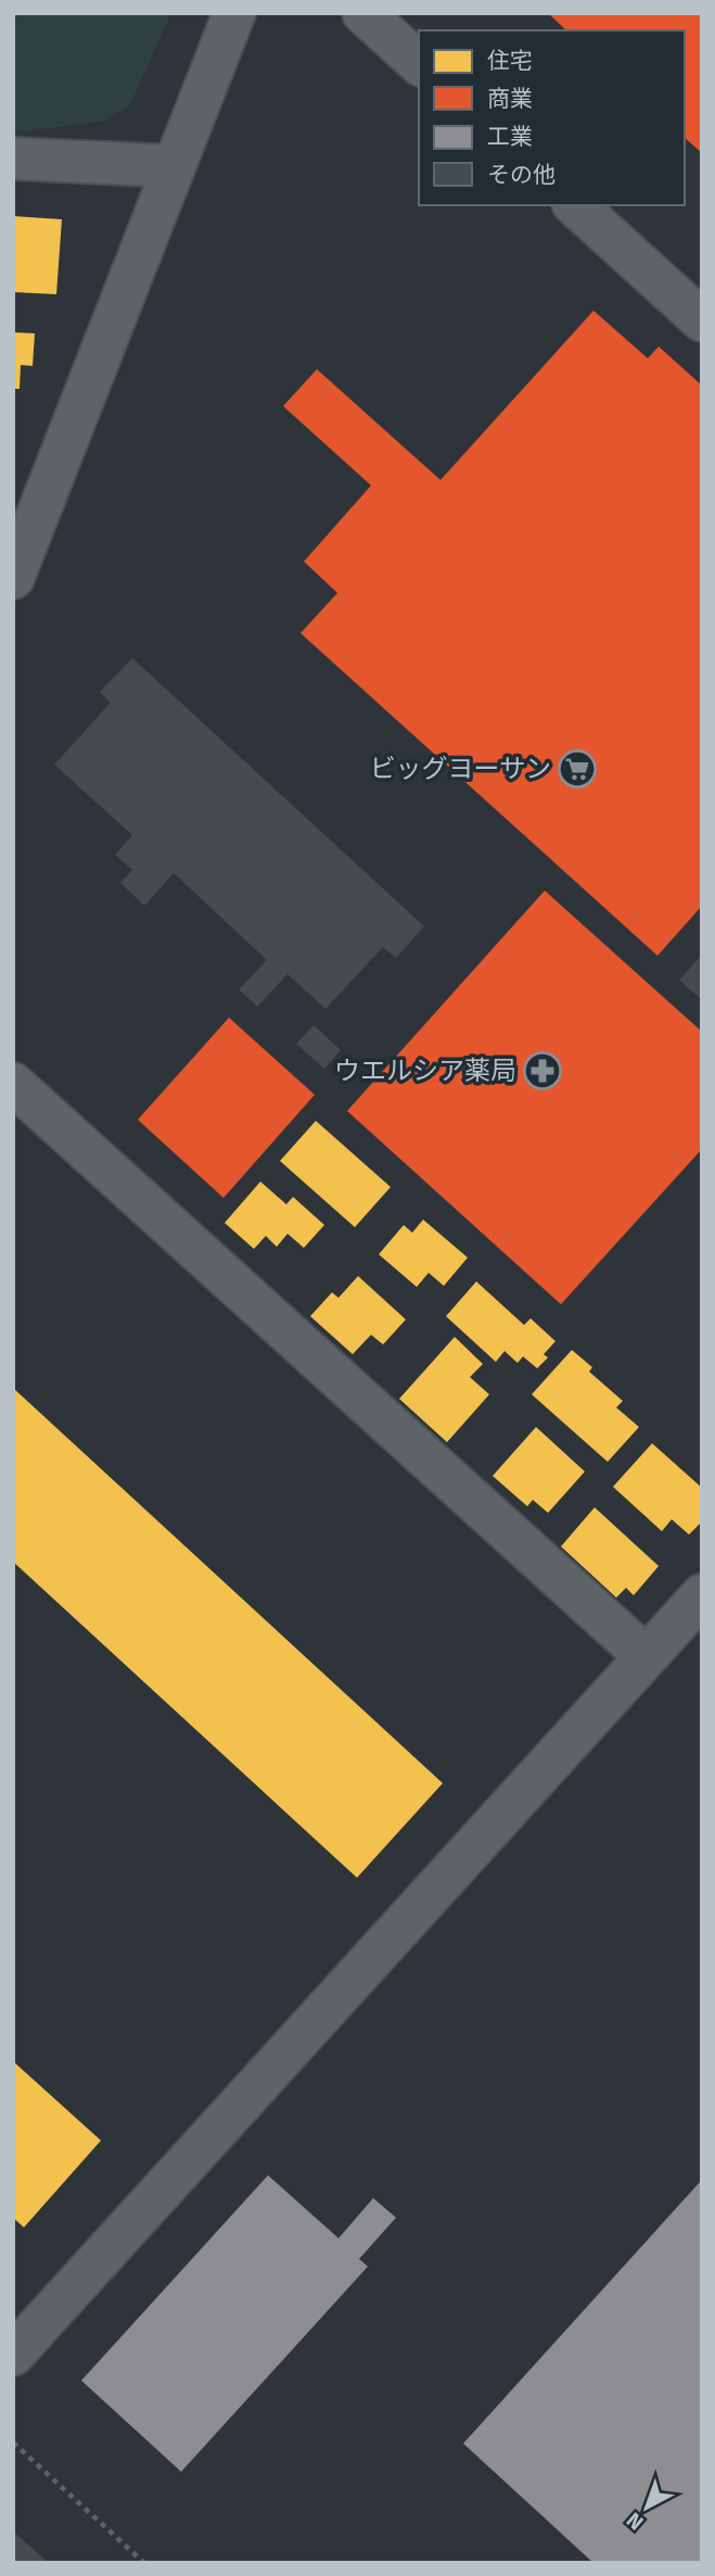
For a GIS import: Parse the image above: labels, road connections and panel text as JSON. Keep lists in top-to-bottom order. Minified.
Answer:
{"places":{"supermarket":["ビッグヨーサン"],"pharmacy":["ウエルシア薬局"]},"legend":["住宅","商業","工業","その他"],"north":"bottom left"}
